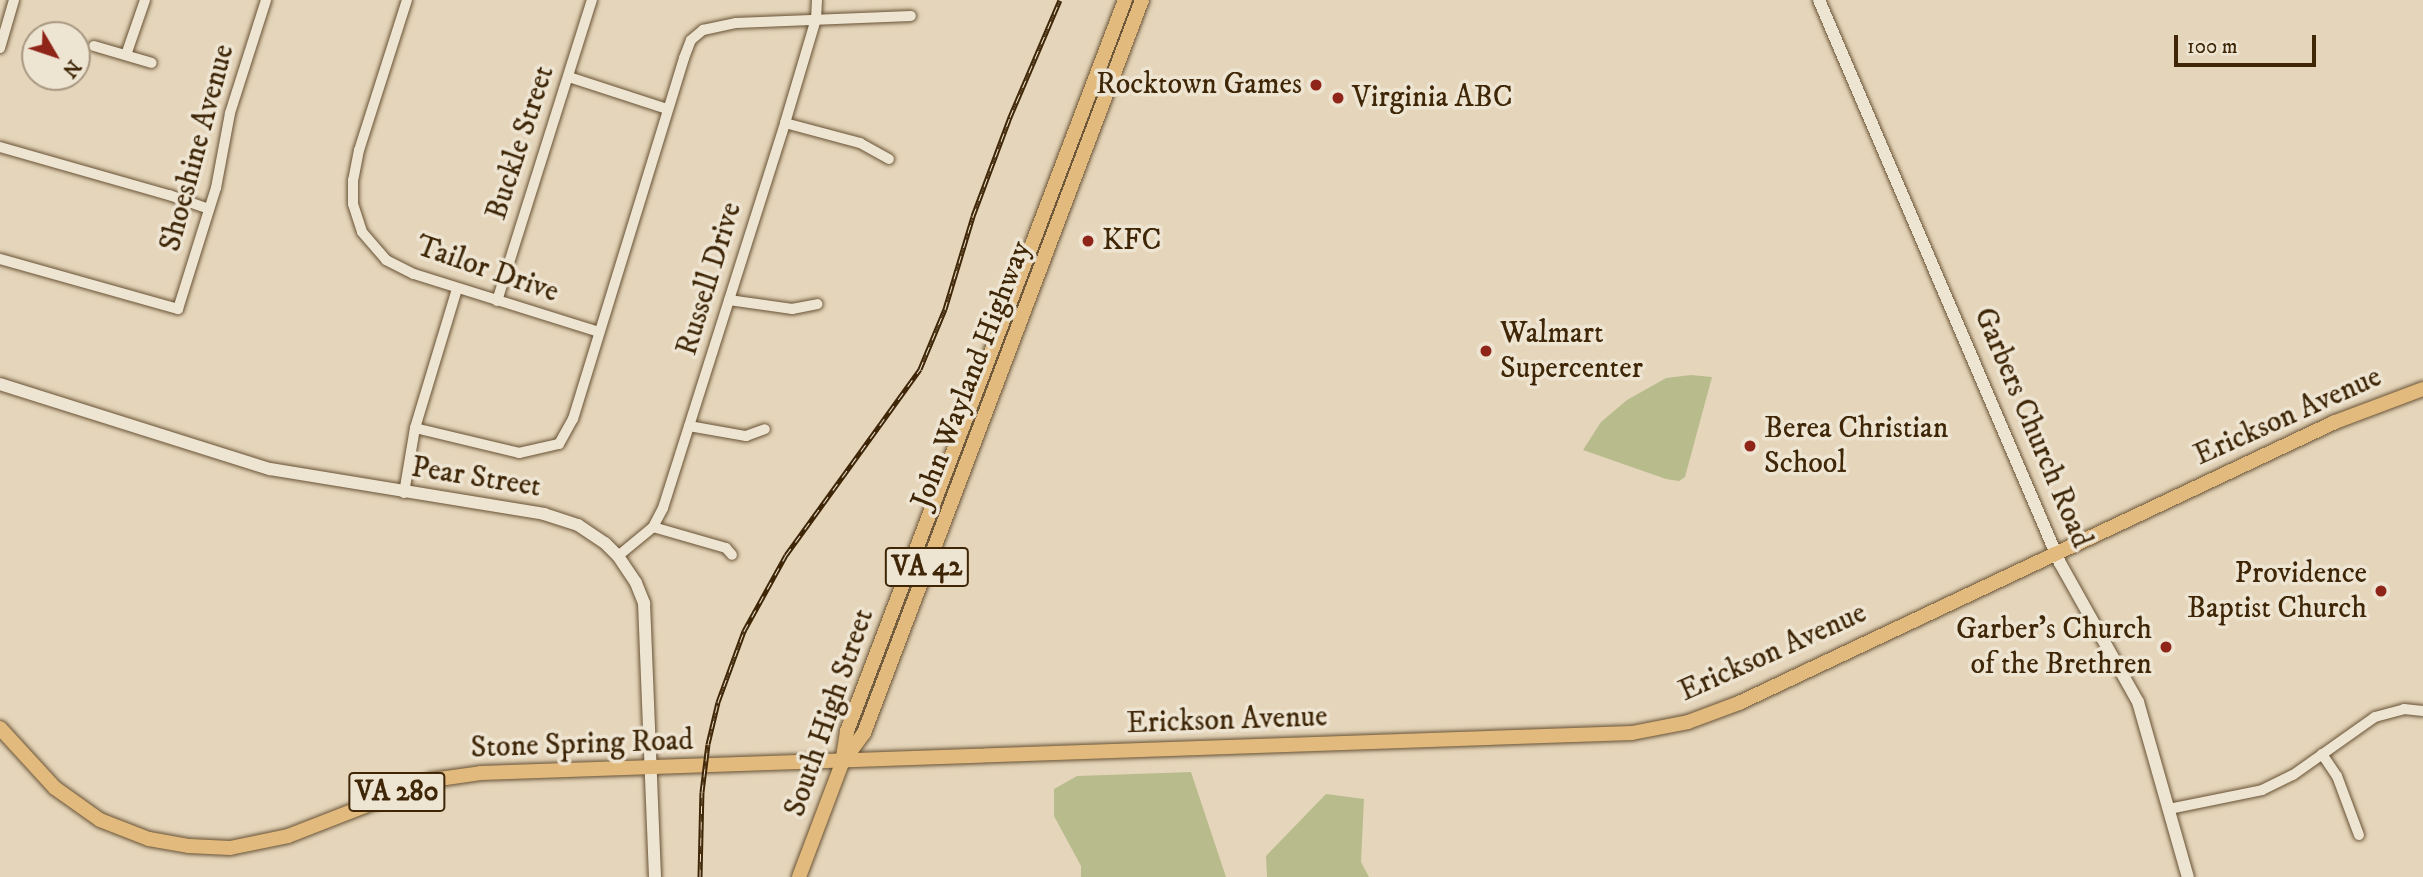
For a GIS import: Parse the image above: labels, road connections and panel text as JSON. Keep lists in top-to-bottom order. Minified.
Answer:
{"streets":{"main road":["John Wayland Highway","Erickson Avenue","VA 42","South High Street","Stone Spring Road","VA 280"],"street":["Buckle Street","Shoeshine Avenue","Tailor Drive","Russell Drive","Garbers Church Road","Pear Street"]},"crossings":[["Buckle Street","Tailor Drive"],["Russell Drive","Pear Street"],["John Wayland Highway","Erickson Avenue"],["John Wayland Highway","South High Street"],["John Wayland Highway","Stone Spring Road"],["Erickson Avenue","Garbers Church Road"],["Erickson Avenue","South High Street"],["Erickson Avenue","Stone Spring Road"],["Pear Street","Stone Spring Road"],["South High Street","Stone Spring Road"]],"places":["Rocktown Games","Virginia ABC","KFC","Walmart Supercenter","Berea Christian School","Providence Baptist Church","Garber's Church of the Brethren"],"scale_bar":"100 m","north":"bottom right"}
